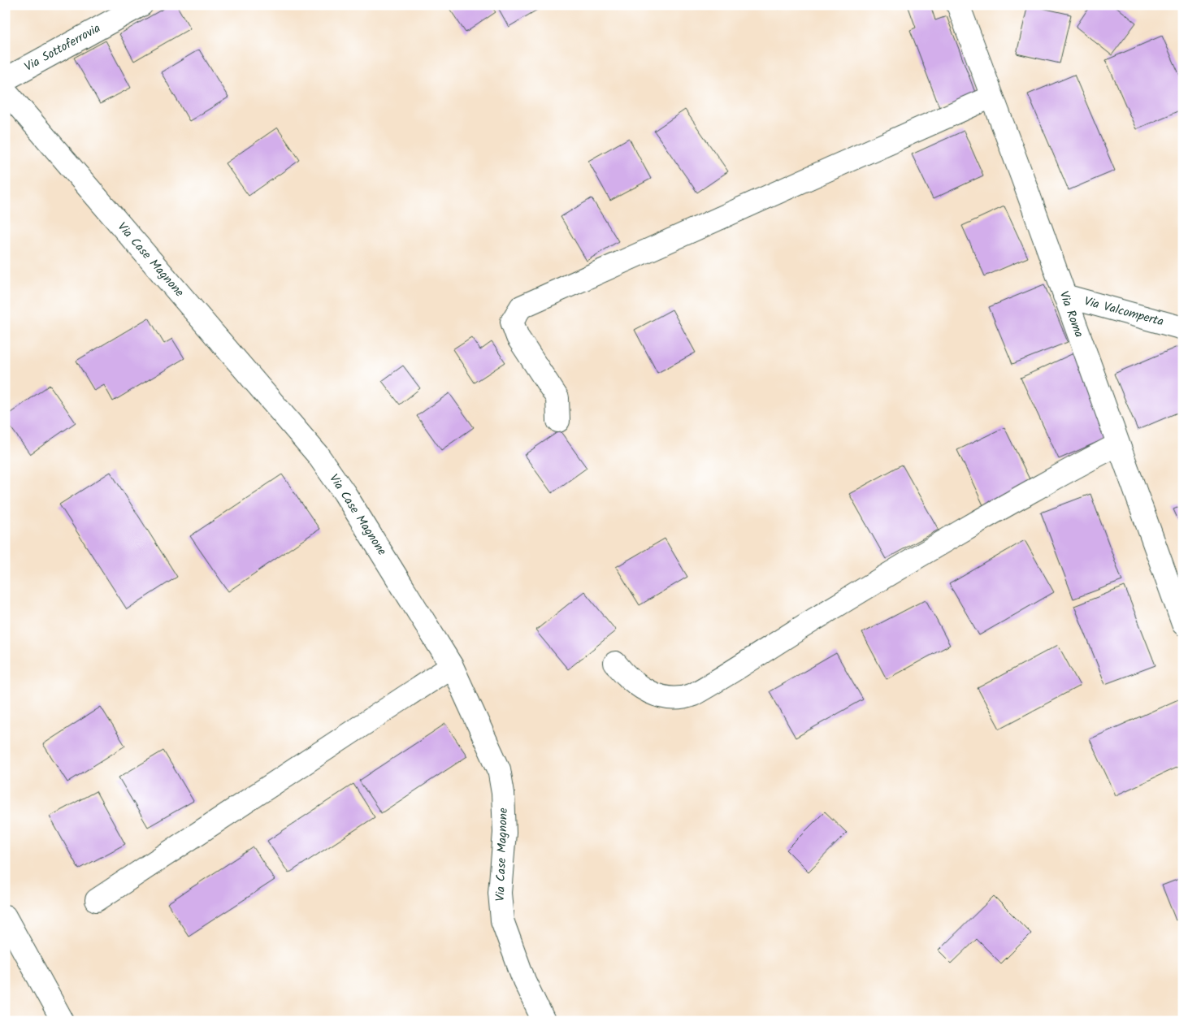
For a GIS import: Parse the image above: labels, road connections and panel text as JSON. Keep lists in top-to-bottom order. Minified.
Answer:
{"streets":{"street":["Via Sottoferrovia","Via Case Magnone","Via Valcomperta","Via Roma"]},"crossings":[["Via Valcomperta","Via Roma"]]}
